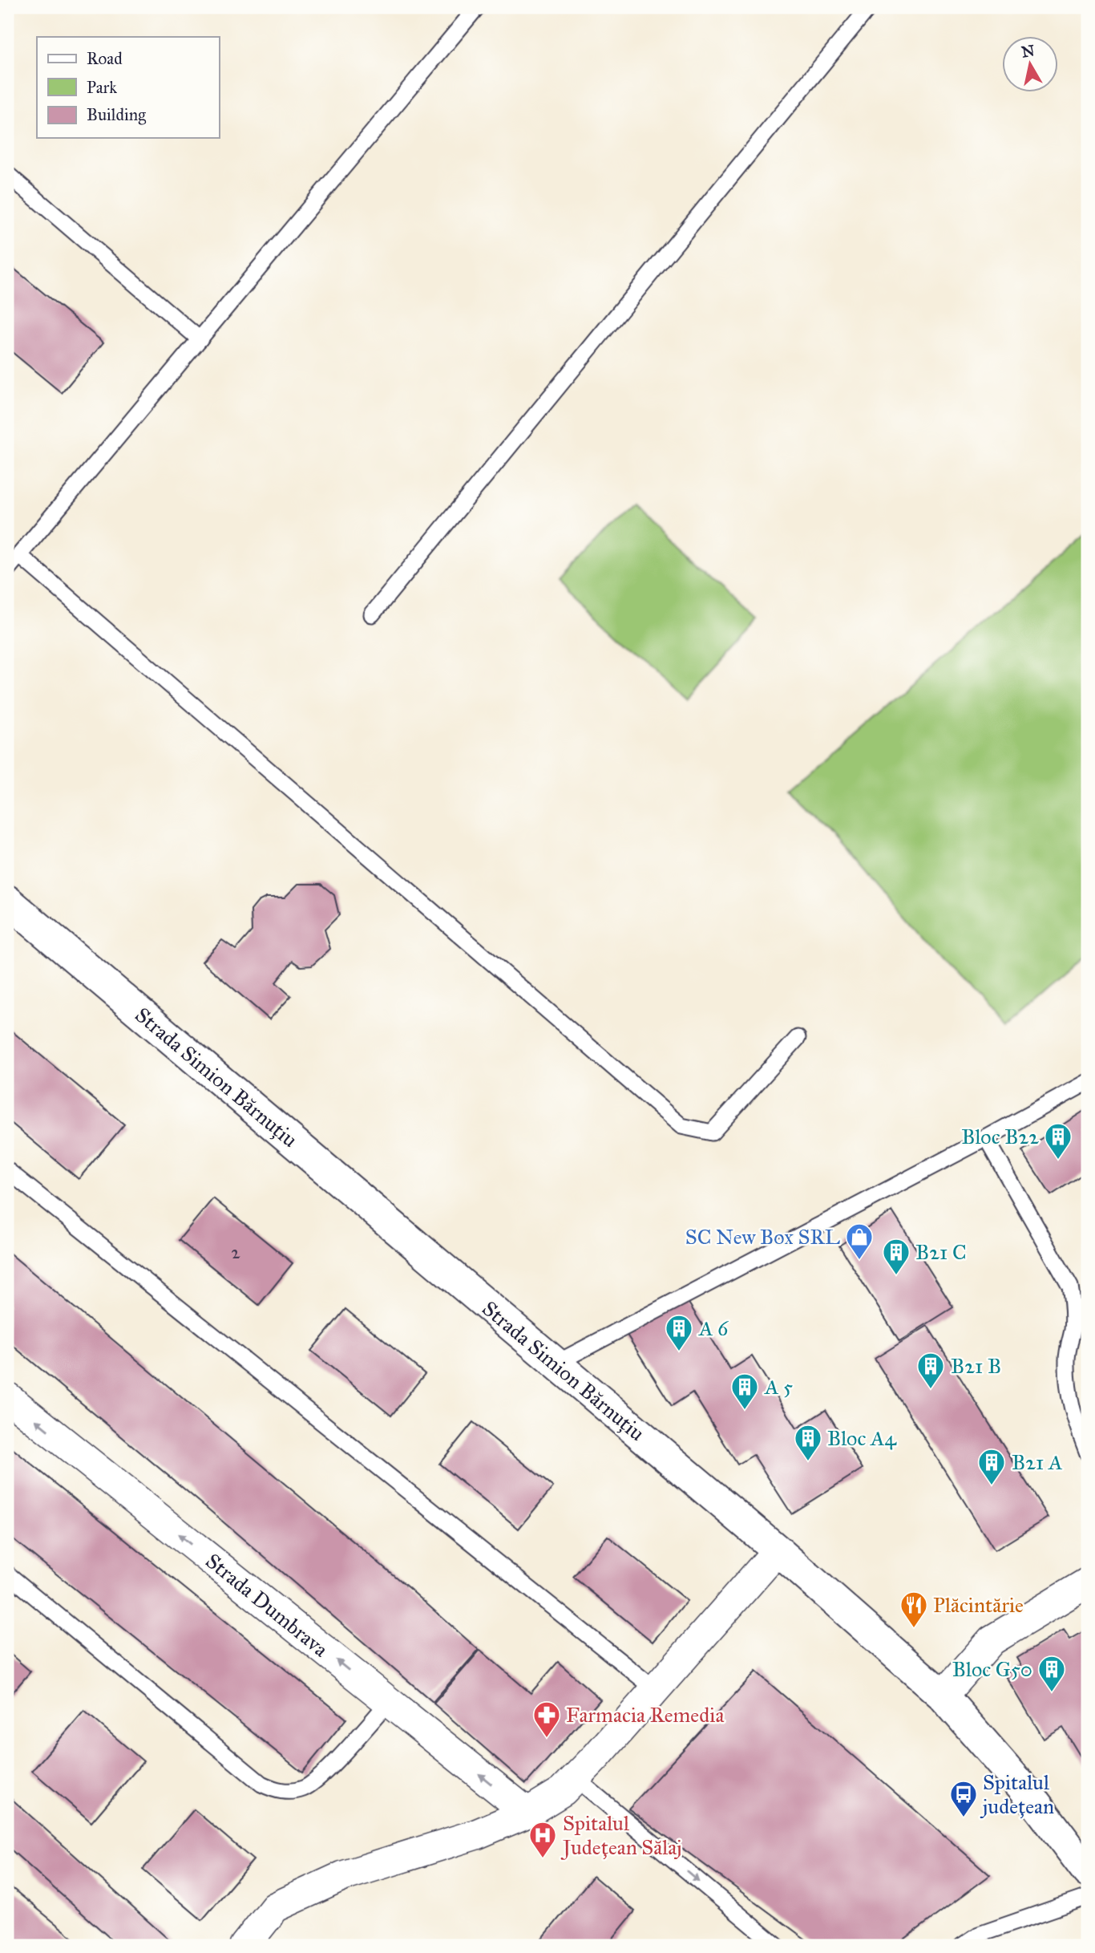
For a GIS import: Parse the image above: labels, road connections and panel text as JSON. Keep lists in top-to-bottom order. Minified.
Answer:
{"streets":{"street":["Strada Simion Bărnuțiu","Strada Dumbrava"]},"one_way":["Strada Dumbrava"],"places":{"building":["Bloc B22","B21 C","A 6","B21 B","A 5","Bloc A4","B21 A","Bloc G50"],"shop":["SC New Box SRL"],"restaurant":["Plăcintărie"],"pharmacy":["Farmacia Remedia"],"bus stop":["Spitalul județean"],"hospital":["Spitalul Județean Sălaj"]},"house_numbers":["2"],"legend":["Road","Park","Building"],"north":"top"}
